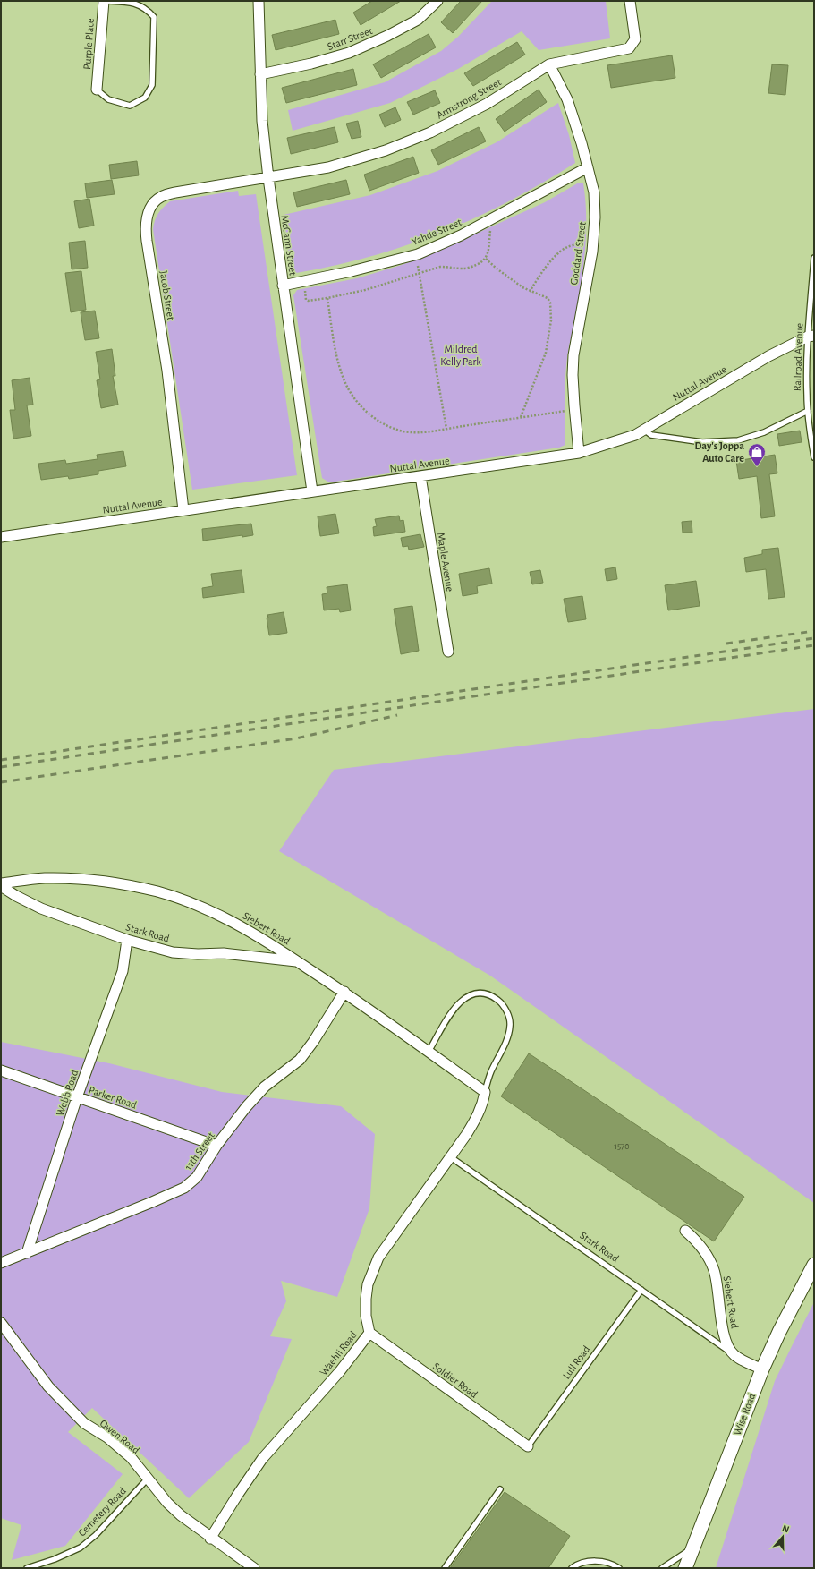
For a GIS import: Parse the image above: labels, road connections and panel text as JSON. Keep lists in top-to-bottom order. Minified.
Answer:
{"streets":{"street":["Starr Street","Purple Place","Armstrong Street","Yahde Street","McCann Street","Goddard Street","Jacob Street","Nuttal Avenue","Maple Avenue","Siebert Road","Stark Road","Webb Road","Parker Road","11th Street","Waehli Road","Soldier Road","Wise Road","Owen Road"],"lane":["Railroad Avenue","Lull Road","Cemetery Road"]},"crossings":[["Starr Street","McCann Street"],["Armstrong Street","McCann Street"],["Armstrong Street","Goddard Street"],["Armstrong Street","Jacob Street"],["Yahde Street","McCann Street"],["Yahde Street","Goddard Street"],["McCann Street","Jacob Street"],["McCann Street","Nuttal Avenue"],["Goddard Street","Nuttal Avenue"],["Jacob Street","Nuttal Avenue"],["Railroad Avenue","Nuttal Avenue"],["Nuttal Avenue","Maple Avenue"],["Siebert Road","Stark Road"],["Siebert Road","11th Street"],["Siebert Road","Waehli Road"],["Stark Road","Webb Road"],["Stark Road","Waehli Road"],["Stark Road","Lull Road"],["Webb Road","Parker Road"],["Webb Road","11th Street"],["Parker Road","11th Street"],["Waehli Road","Soldier Road"],["Waehli Road","Owen Road"],["Lull Road","Soldier Road"],["Owen Road","Cemetery Road"]],"parks":["Mildred Kelly Park"],"places":{"shop":["Day's Joppa Auto Care"]},"house_numbers":["1570"],"north":"top"}
